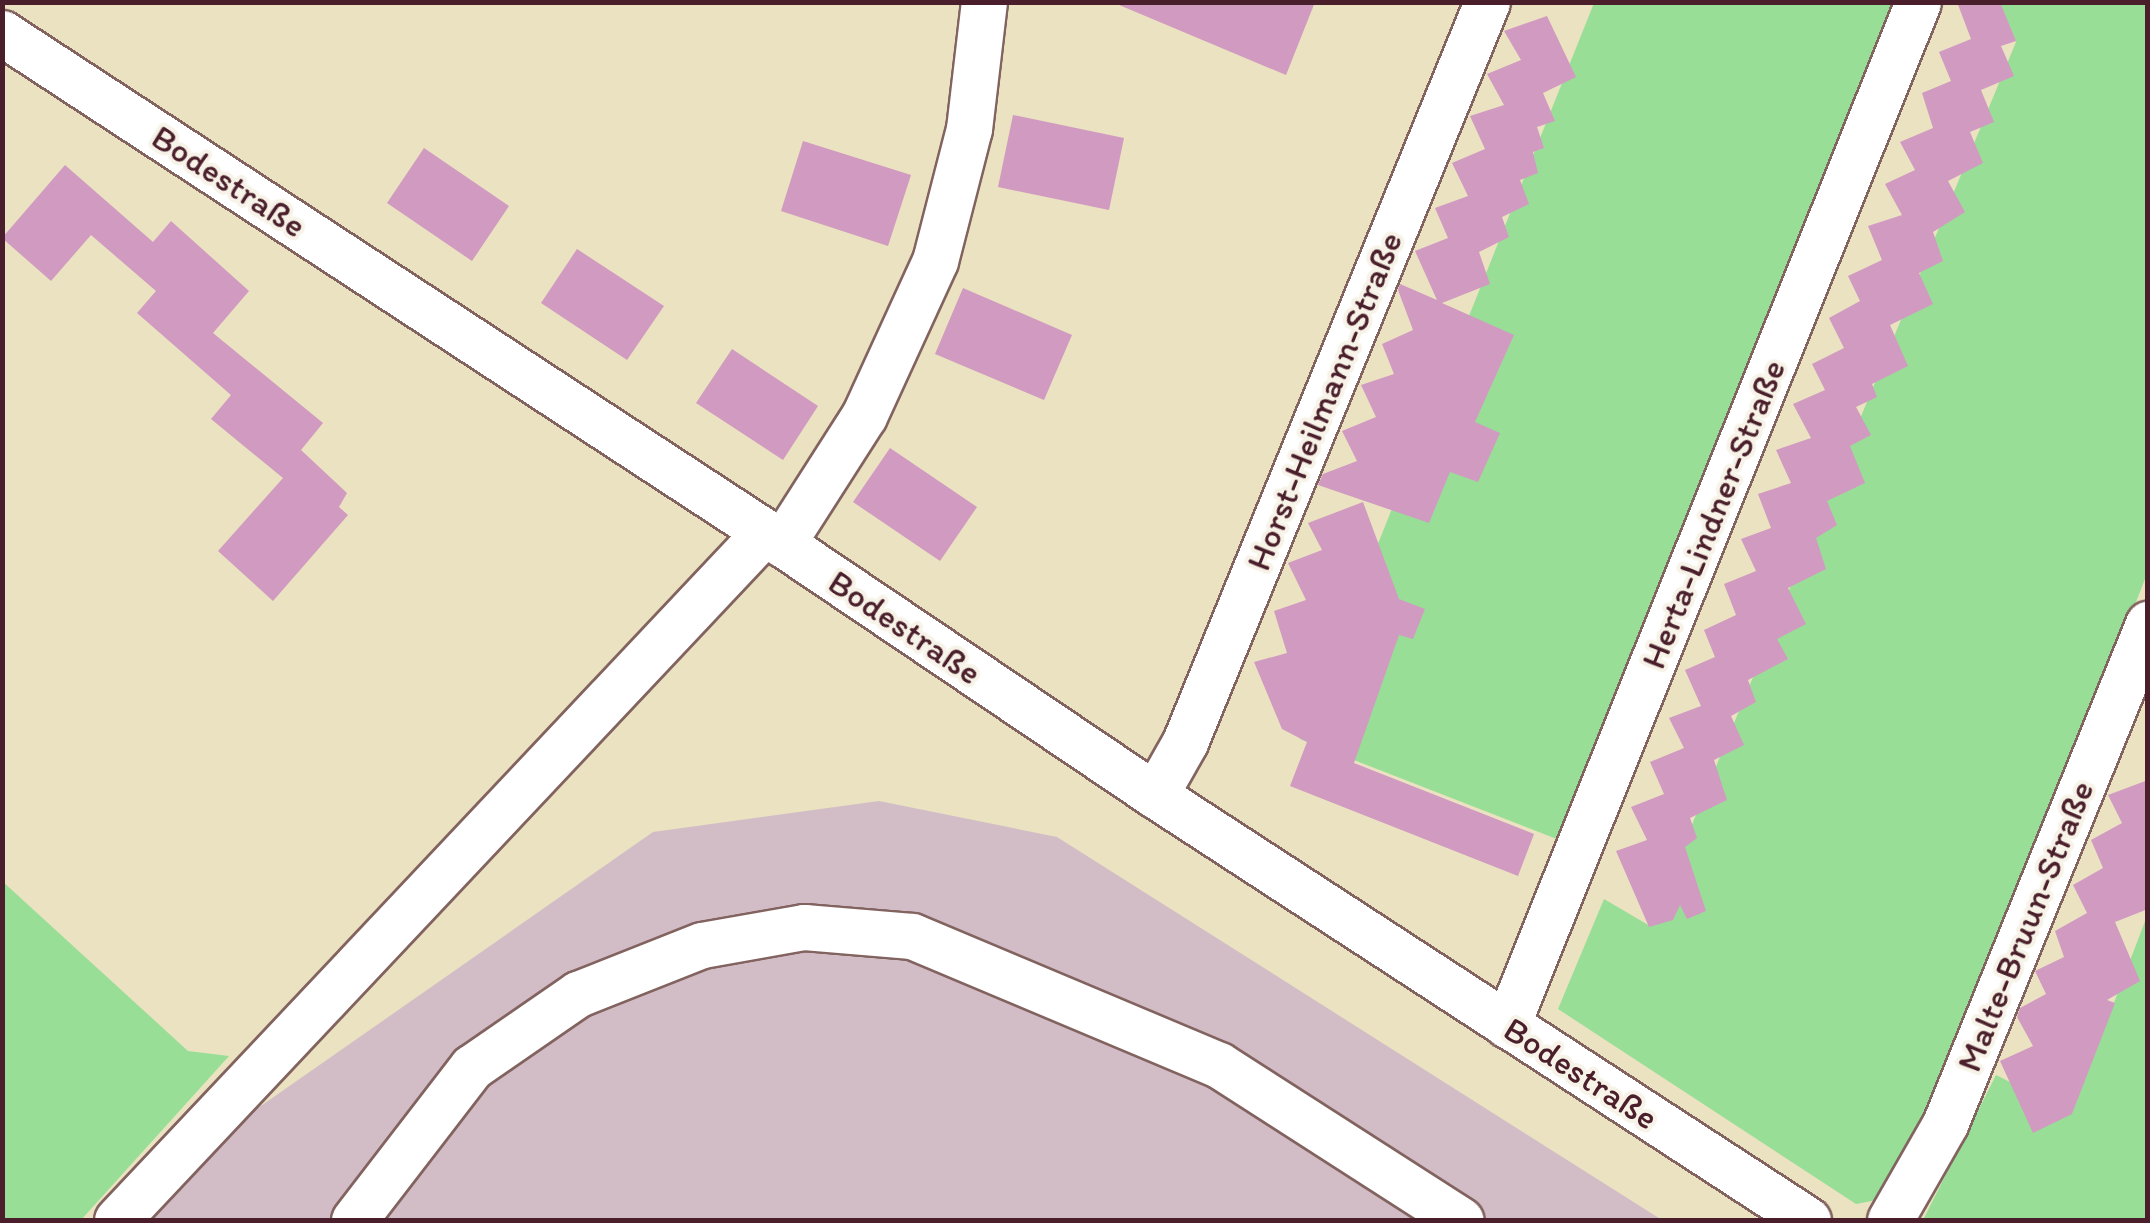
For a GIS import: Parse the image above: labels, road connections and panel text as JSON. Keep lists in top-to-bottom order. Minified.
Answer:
{"streets":{"street":["Bodestraße","Horst-Heilmann-Straße","Herta-Lindner-Straße","Malte-Bruun-Straße"]},"crossings":[["Bodestraße","Horst-Heilmann-Straße"],["Bodestraße","Herta-Lindner-Straße"]]}
